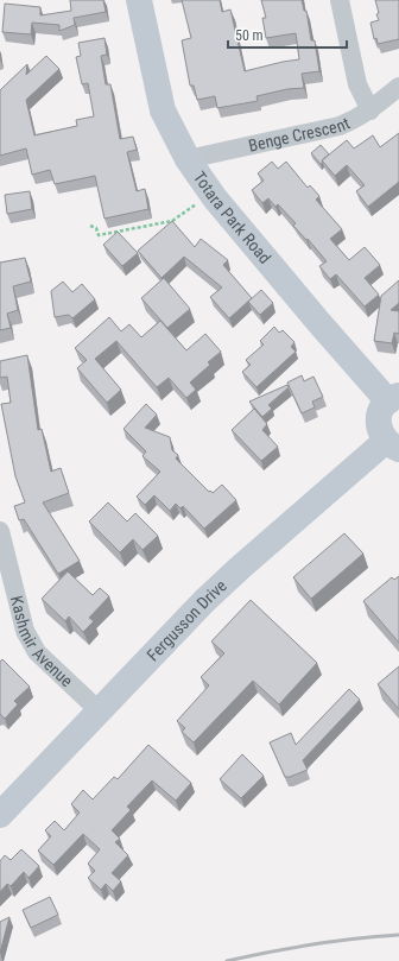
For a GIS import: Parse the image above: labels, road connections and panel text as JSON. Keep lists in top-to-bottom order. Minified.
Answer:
{"streets":{"main road":["Totara Park Road","Fergusson Drive"],"street":["Benge Crescent","Kashmir Avenue"]},"crossings":[["Benge Crescent","Totara Park Road"],["Fergusson Drive","Kashmir Avenue"]],"scale_bar":"50 m"}
